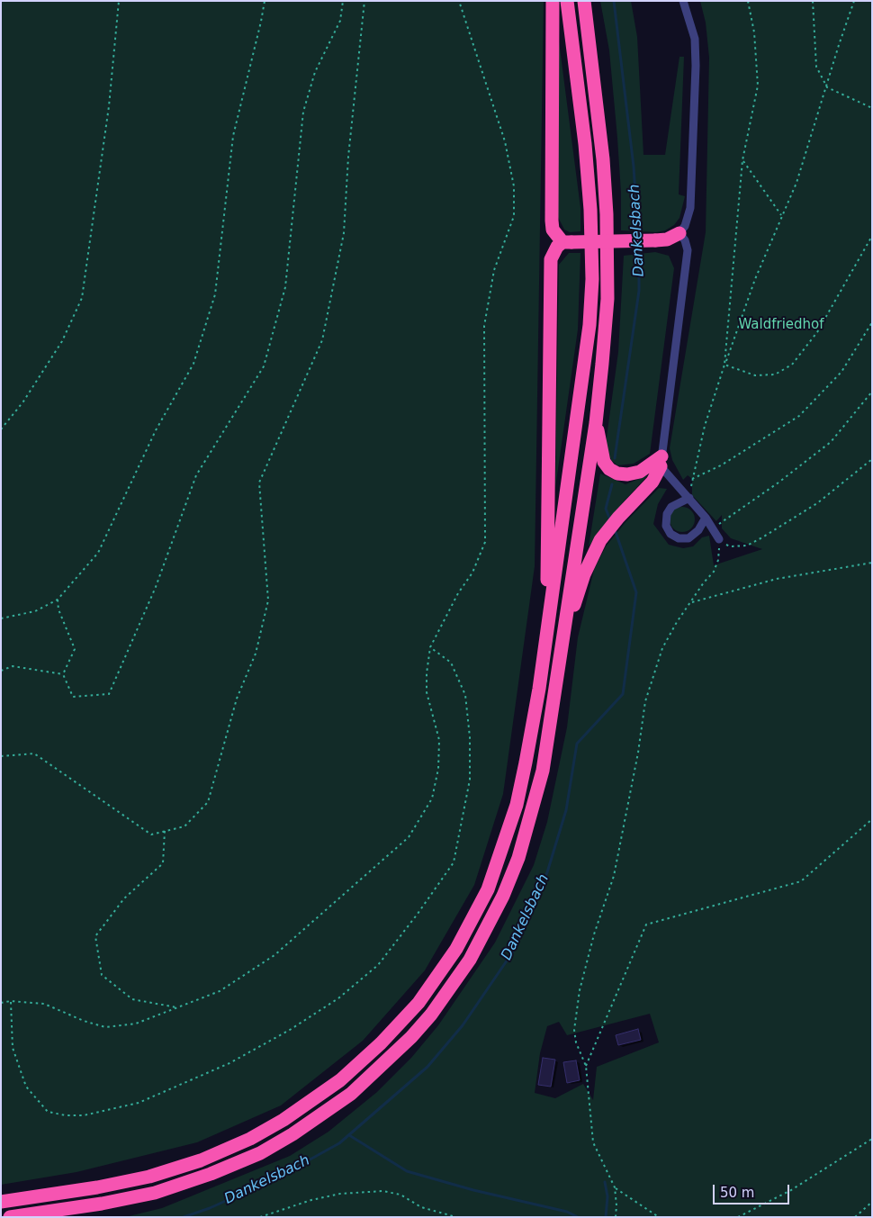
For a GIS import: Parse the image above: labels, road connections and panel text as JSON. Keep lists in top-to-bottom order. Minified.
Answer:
{"water":["Dankelsbach"],"parks":["Waldfriedhof"],"scale_bar":"50 m"}
